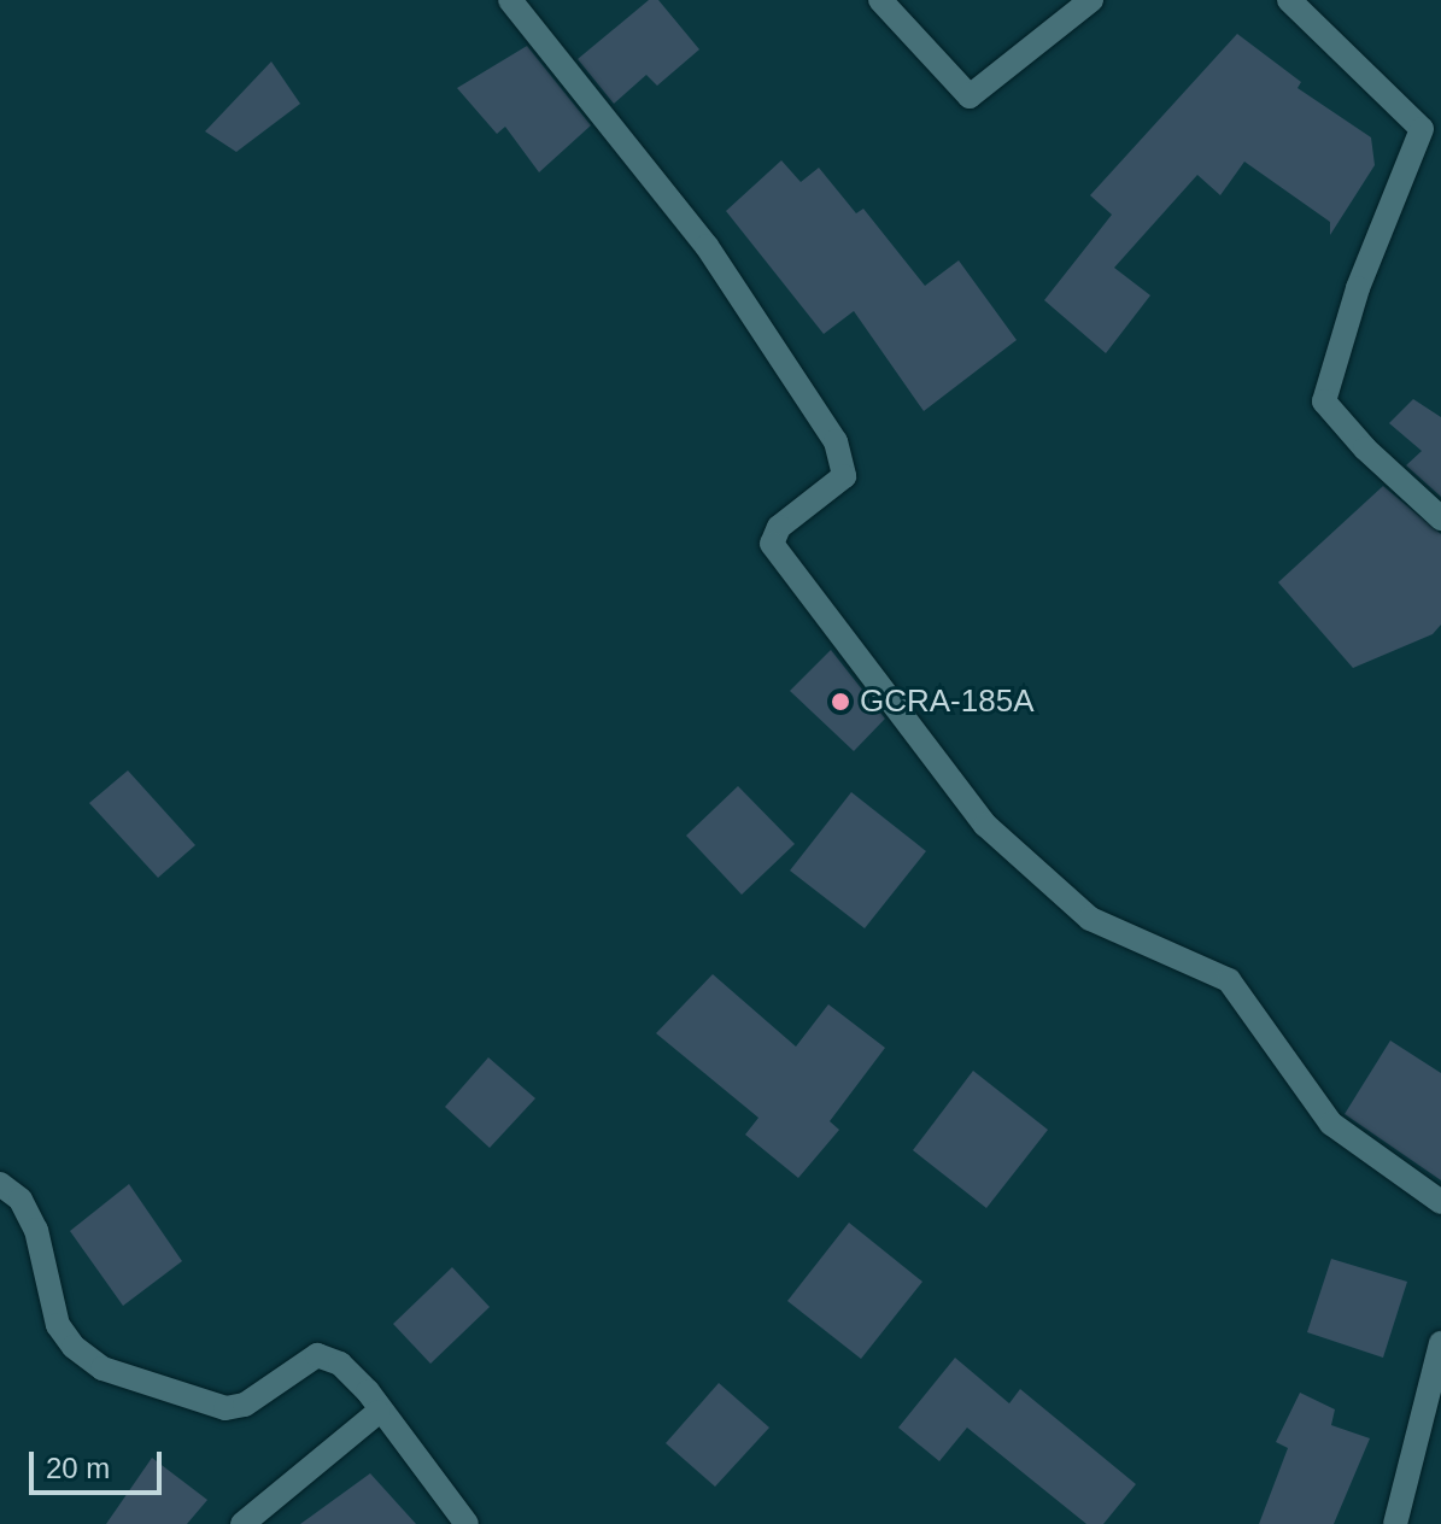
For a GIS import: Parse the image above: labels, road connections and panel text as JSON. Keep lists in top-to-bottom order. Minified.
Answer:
{"places":["GCRA-185A"],"scale_bar":"20 m"}
